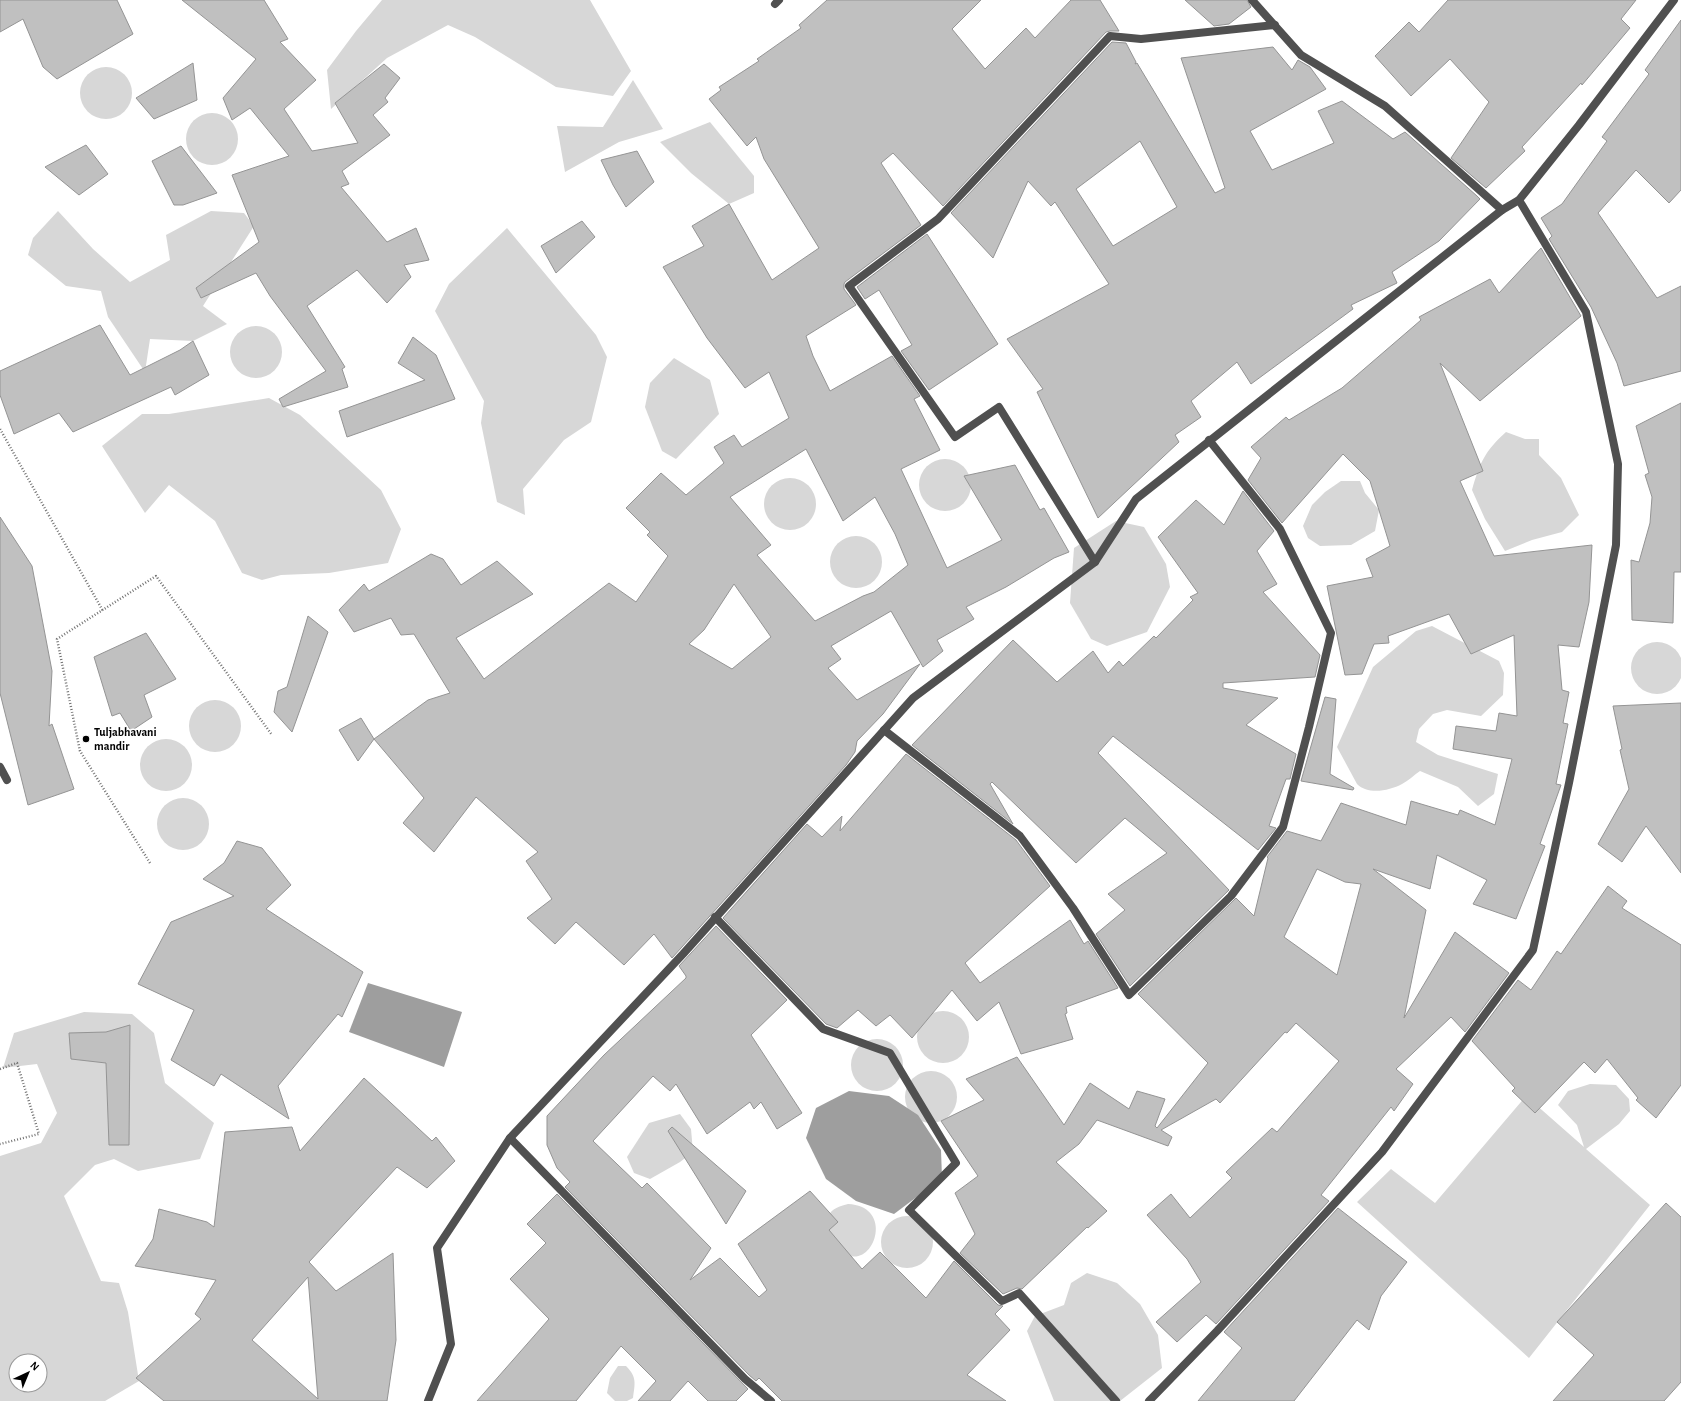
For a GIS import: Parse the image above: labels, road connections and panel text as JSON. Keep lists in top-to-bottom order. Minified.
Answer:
{"places":["Tuljabhavani mandir"],"north":"top right"}
